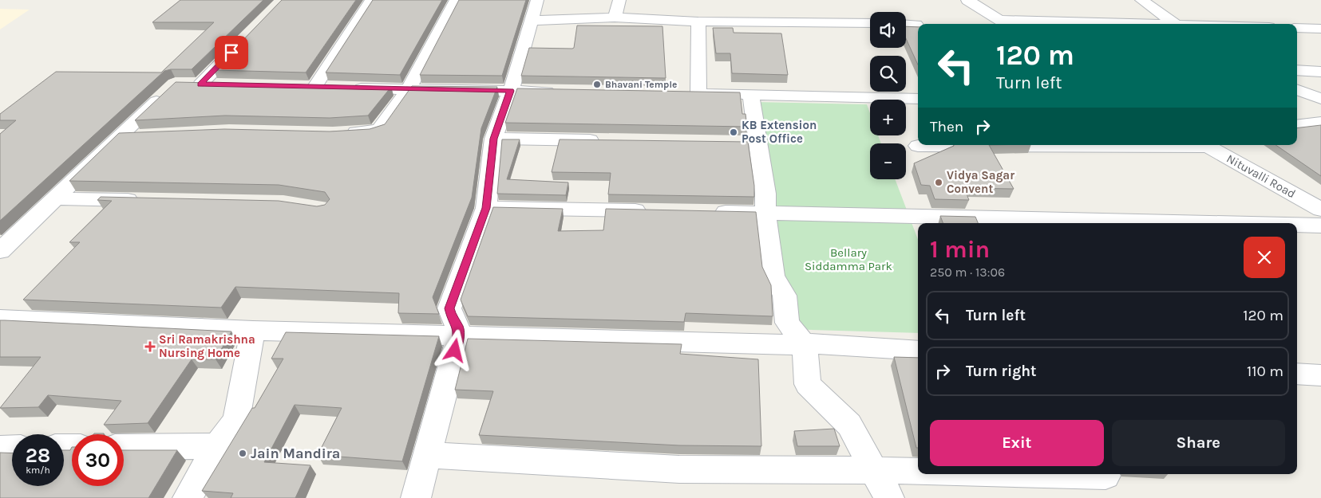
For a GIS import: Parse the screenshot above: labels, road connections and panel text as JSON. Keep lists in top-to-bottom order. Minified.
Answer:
{"streets":{"street":["Nituvalli Road"]},"parks":["Bellary Siddamma Park"],"places":{"other":["Bhavani Temple","KB Extension Post Office","Vidya Sagar Convent","Jain Mandira"],"health":["Sri Ramakrishna Nursing Home"]},"page":{"map_buttons":["+","−"],"turn":["120 m","Turn left"],"then":"Then","heading":["1 min","250 m · 13:06"],"list":[{"name":"Turn left","value":"120 m"},{"name":"Turn right","value":"110 m"}],"buttons":["Exit","Share"],"speed":"28 km/h","limit":"30"}}
